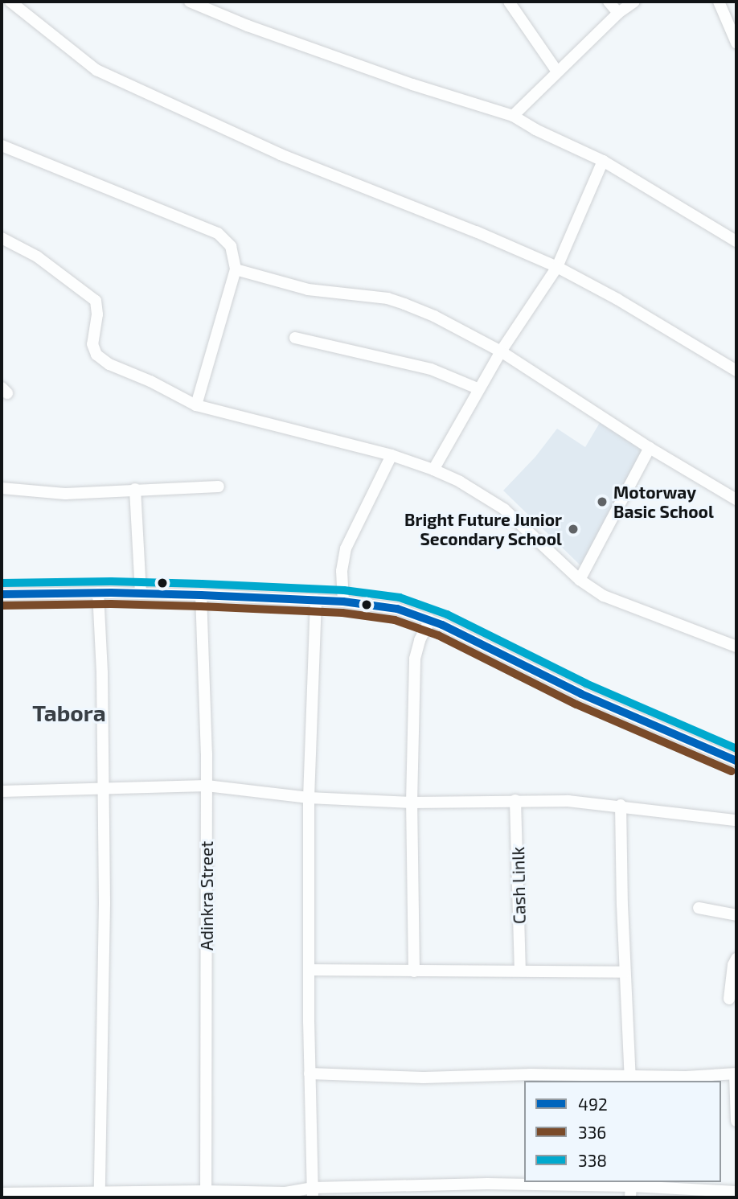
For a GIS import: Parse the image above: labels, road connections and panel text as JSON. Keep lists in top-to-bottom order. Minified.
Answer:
{"streets":{"street":["Cash Linlk","Adinkra Street"]},"districts":["Tabora"],"places":["Motorway Basic School","Bright Future Junior Secondary School"],"lines":["transit line 338","transit line 492","transit line 336"],"legend":["492","336","338"]}
